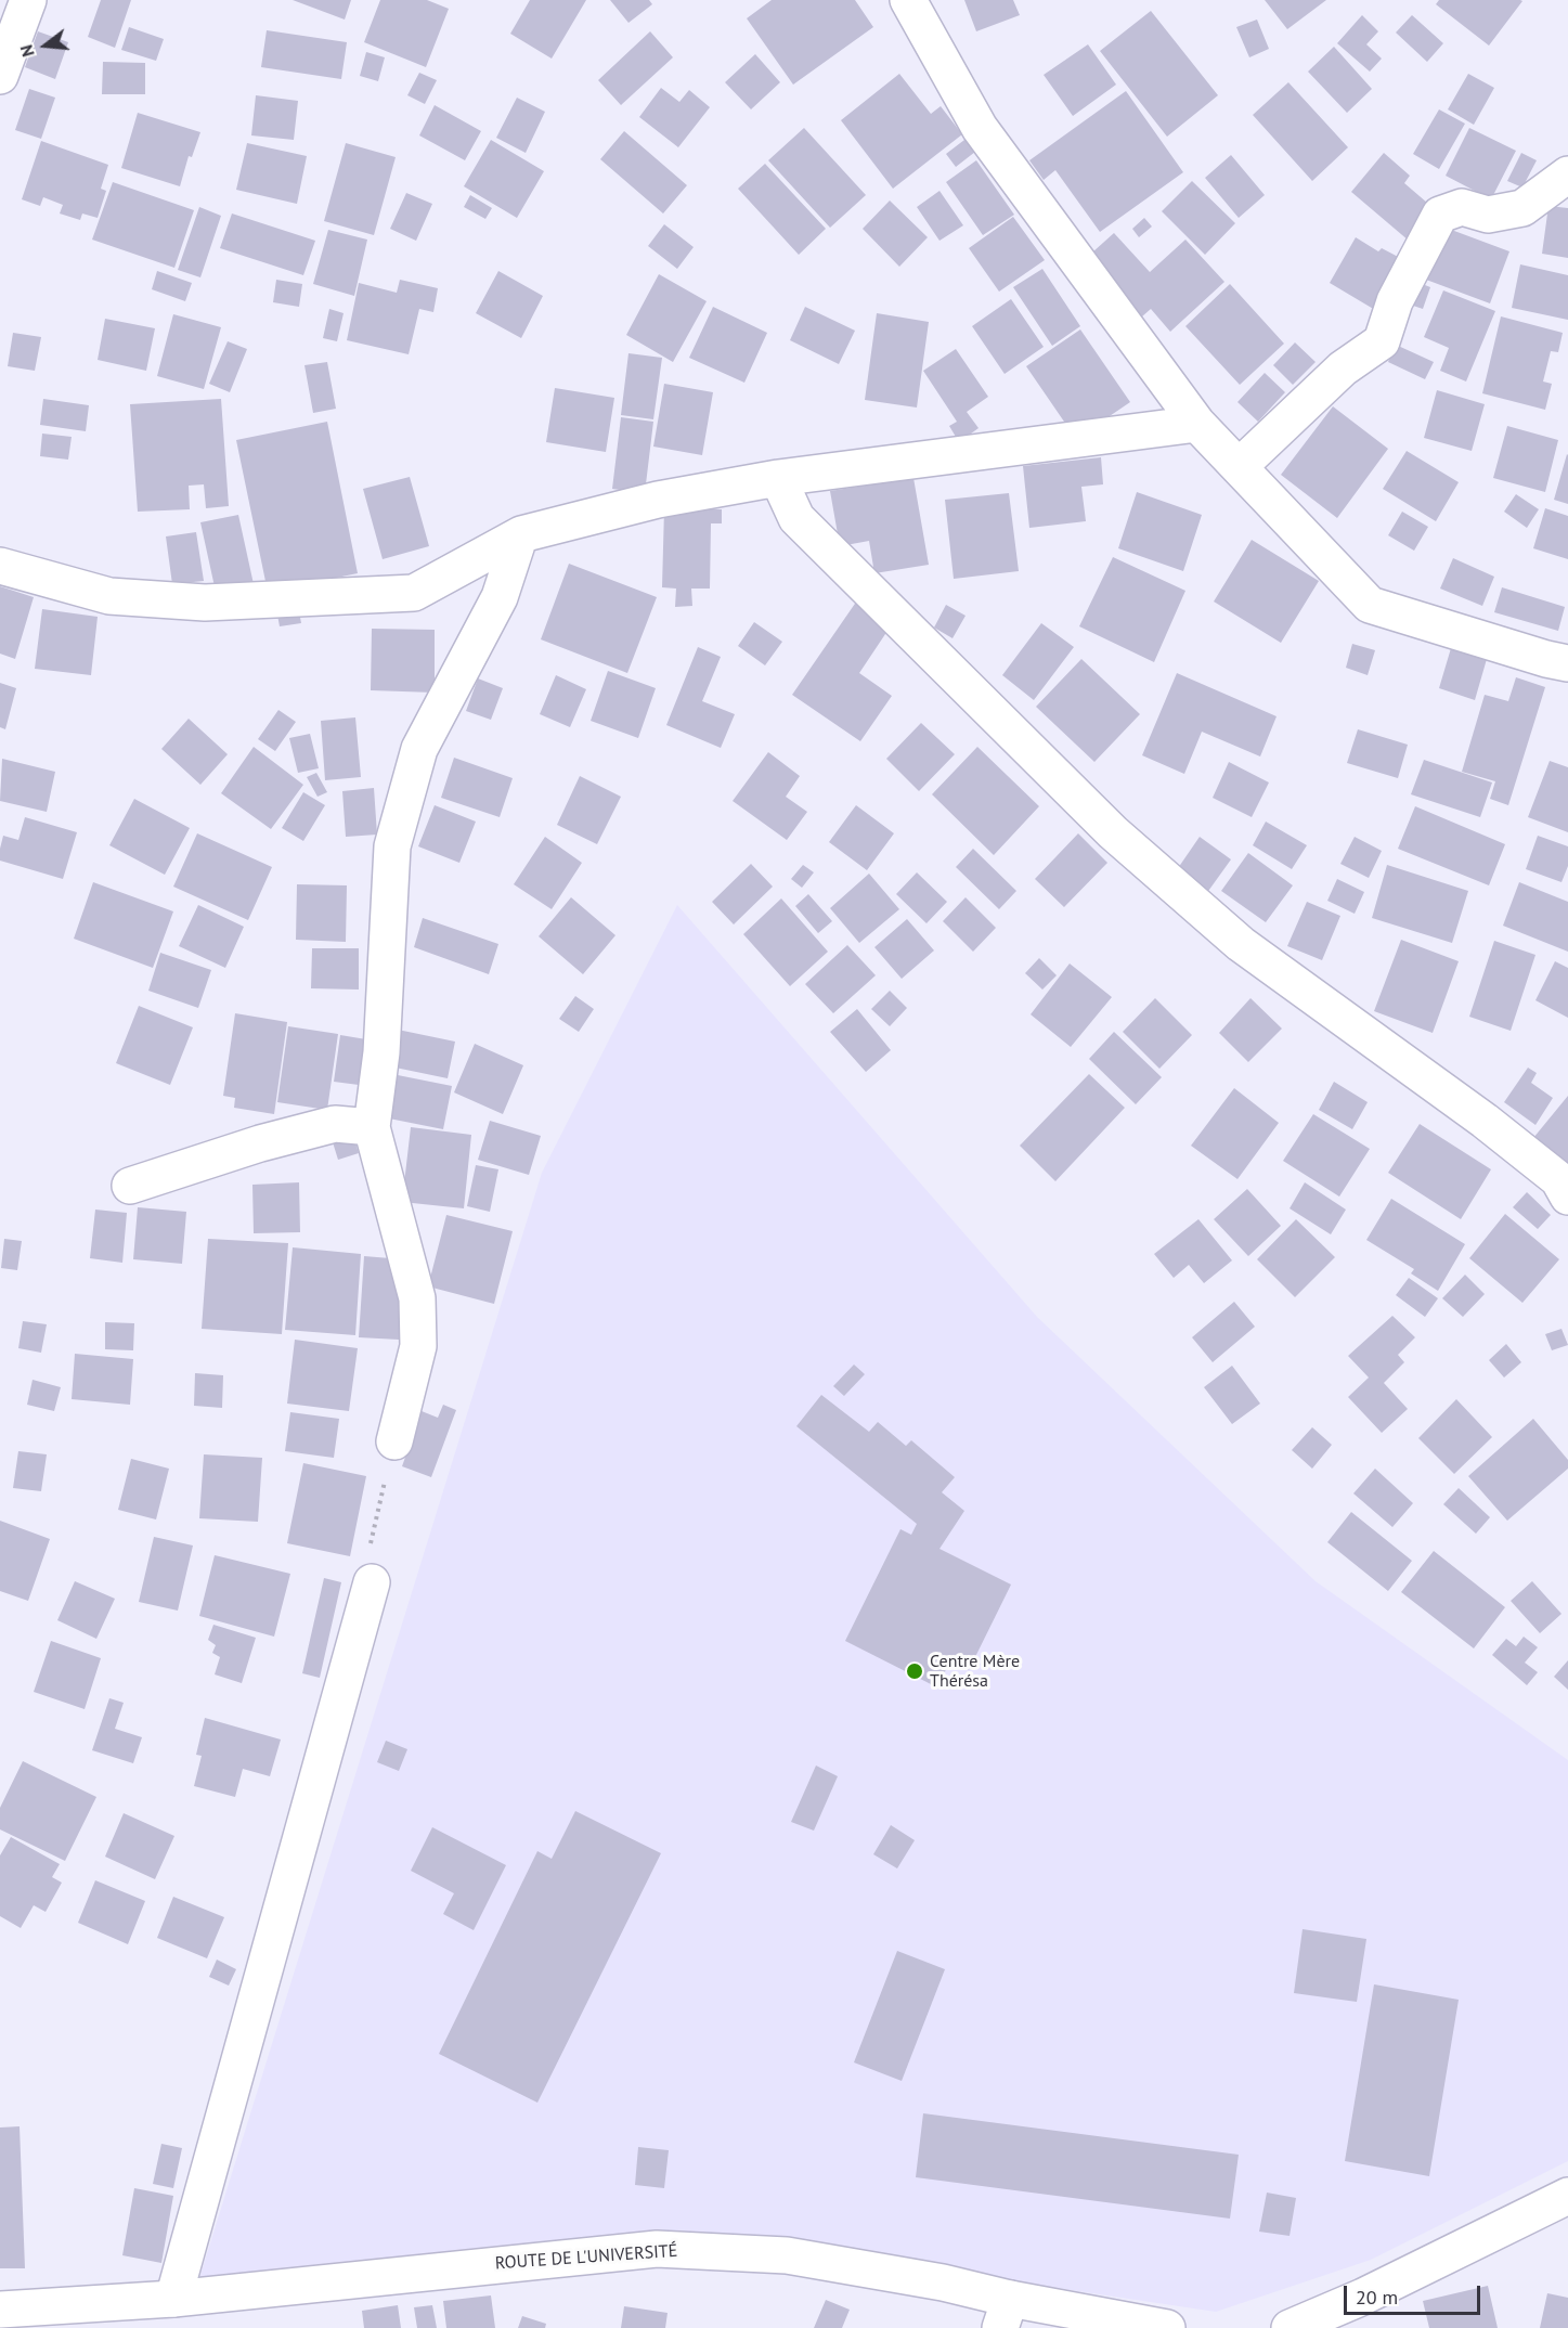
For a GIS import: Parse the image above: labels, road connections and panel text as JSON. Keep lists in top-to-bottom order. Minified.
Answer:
{"streets":{"street":["ROUTE DE L'UNIVERSITÉ"]},"places":["Centre Mère Thérésa"],"scale_bar":"20 m","north":"left"}
